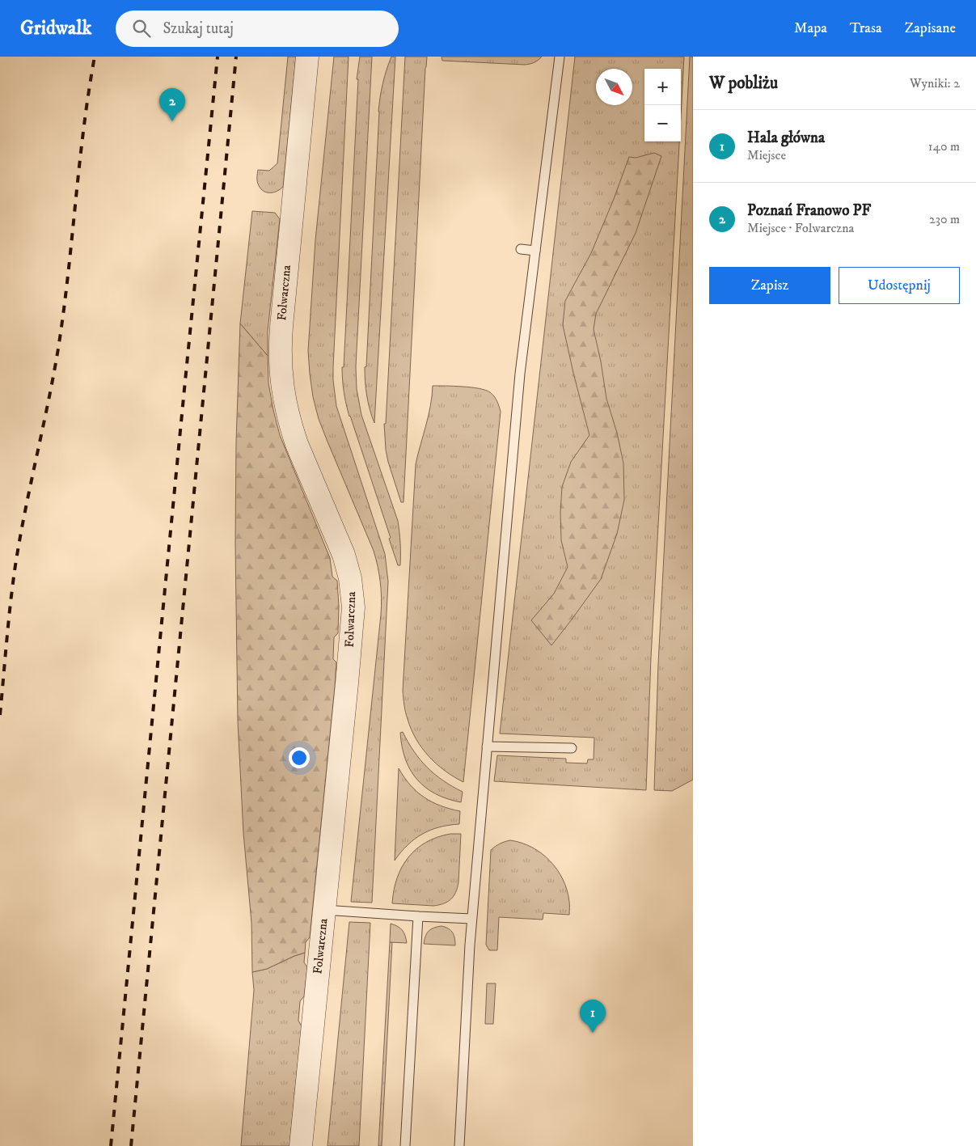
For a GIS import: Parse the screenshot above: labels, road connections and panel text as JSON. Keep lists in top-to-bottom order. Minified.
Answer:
{"streets":{"street":["Folwarczna"]},"north":"bottom right","page":{"header":"Gridwalk","search":"Szukaj tutaj","nav":["Mapa","Trasa","Zapisane"],"heading":["W pobliżu","Wyniki: 2"],"map_buttons":["+","−"],"pins":["2","1"],"list":[{"mark":"1","name":"Hala główna","note":"Miejsce","value":"140 m"},{"mark":"2","name":"Poznań Franowo PF","note":"Miejsce · Folwarczna","value":"230 m"}],"buttons":["Zapisz","Udostępnij"]}}
